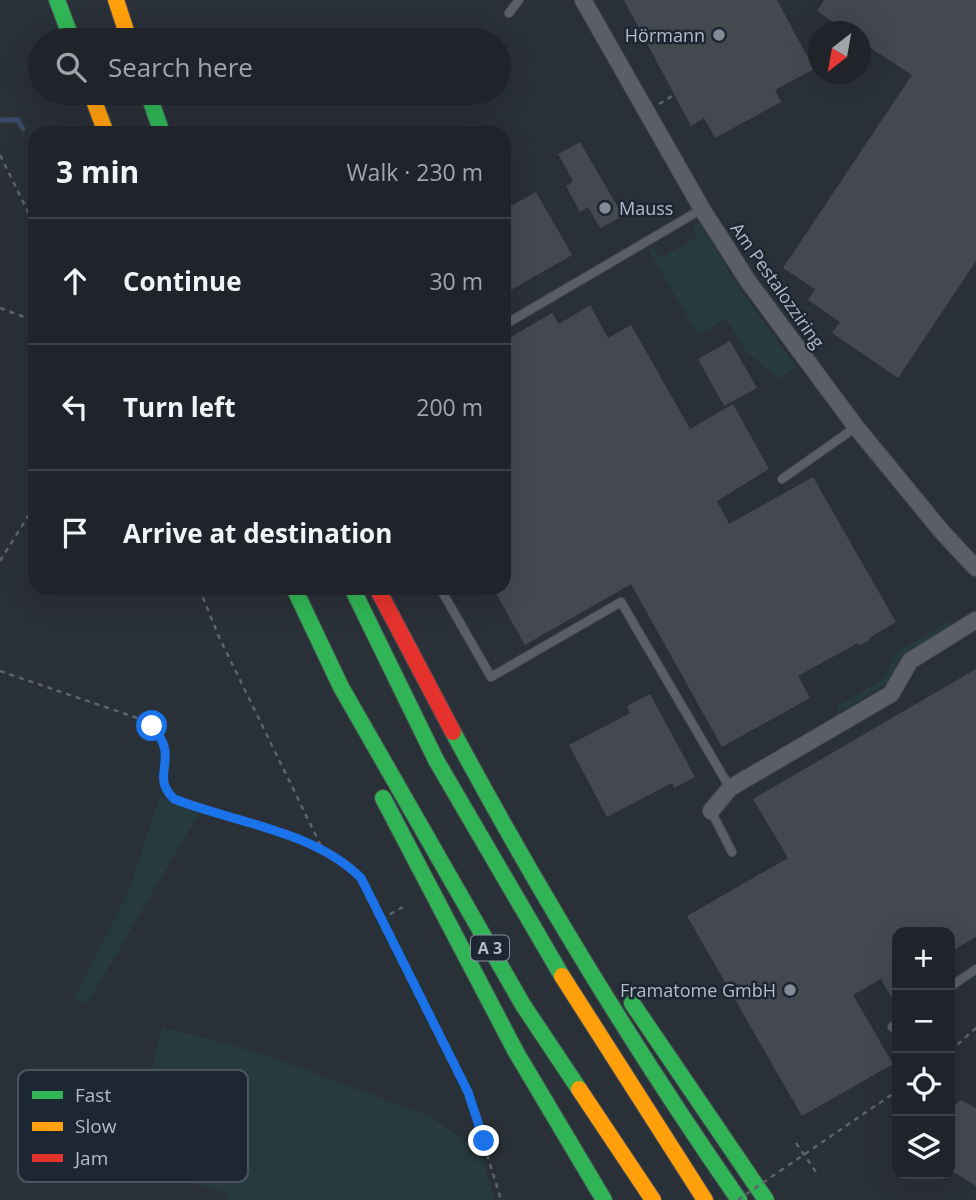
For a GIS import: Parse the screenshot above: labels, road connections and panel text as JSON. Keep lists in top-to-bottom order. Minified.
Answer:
{"streets":{"highway":["A 3"],"street":["Am Pestalozziring"]},"places":["Hörmann","Mauss","Framatome GmbH"],"legend":["Fast","Slow","Jam"],"north":"bottom left","page":{"search":"Search here","heading":["3 min","Walk · 230 m"],"list":[["Continue","30 m"],["Turn left","200 m"],"Arrive at destination"],"map_buttons":["+","−"]}}
